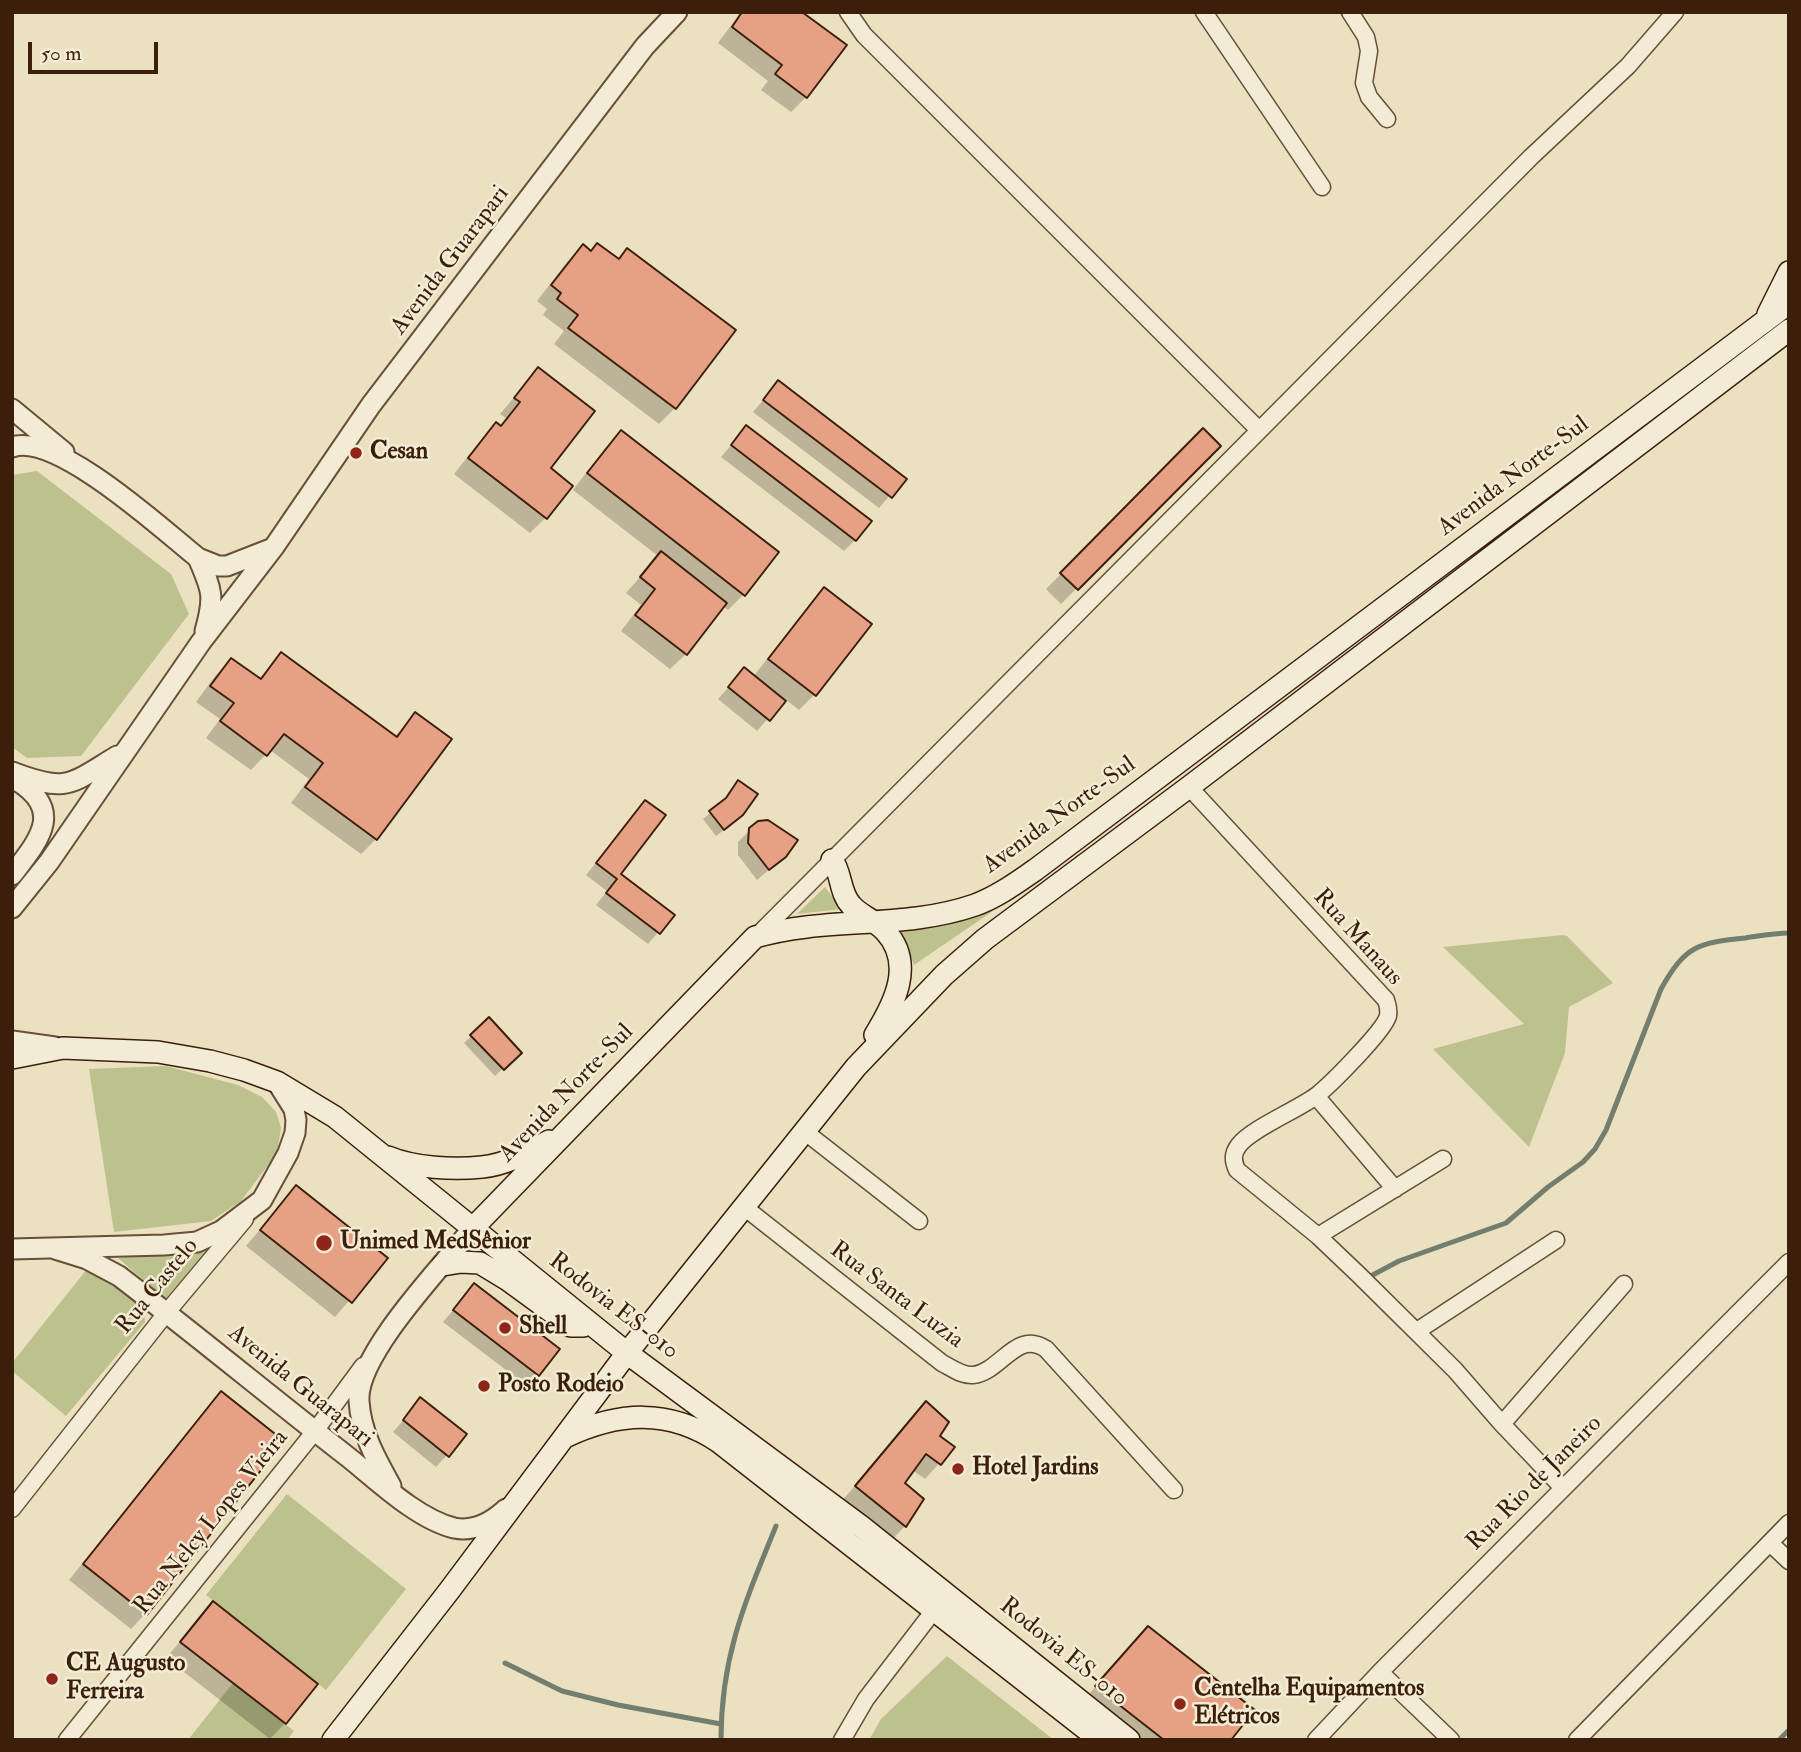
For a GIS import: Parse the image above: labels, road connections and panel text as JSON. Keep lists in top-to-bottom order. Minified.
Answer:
{"streets":{"main road":["Avenida Norte-Sul","Rodovia ES-010"],"street":["Avenida Guarapari","Rua Manaus","Rua Castelo","Rua Santa Luzia","Rua Rio de Janeiro","Rua Nelcy Lopes Vieira"]},"crossings":[["Avenida Guarapari","Avenida Norte-Sul"],["Avenida Guarapari","Rua Castelo"],["Avenida Guarapari","Rua Nelcy Lopes Vieira"],["Avenida Norte-Sul","Rua Manaus"],["Avenida Norte-Sul","Rua Santa Luzia"],["Avenida Norte-Sul","Rodovia ES-010"],["Avenida Norte-Sul","Rua Nelcy Lopes Vieira"],["Rua Castelo","Rodovia ES-010"]],"places":["Cesan","Unimed MedSênior","Shell","Posto Rodeio","Hotel Jardins","CE Augusto Ferreira","Centelha Equipamentos Elétricos"],"scale_bar":"50 m"}
